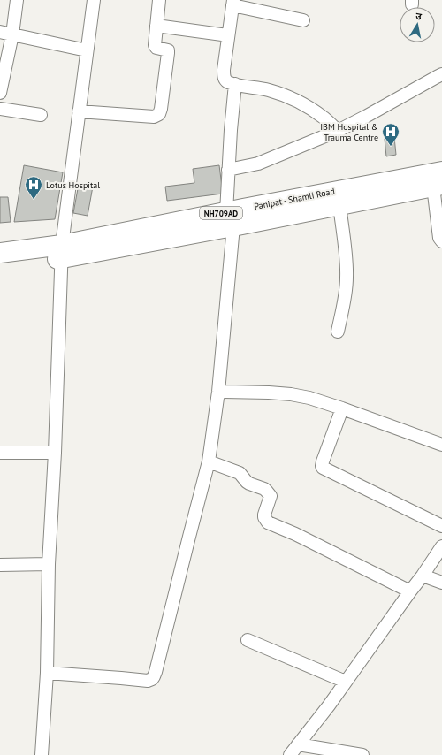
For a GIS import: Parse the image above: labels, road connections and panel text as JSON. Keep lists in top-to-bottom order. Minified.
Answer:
{"streets":{"highway":["Panipat - Shamli Road","NH709AD"]},"places":{"hospital":["IBM Hospital & Trauma Centre","Lotus Hospital"]},"north":"top"}
